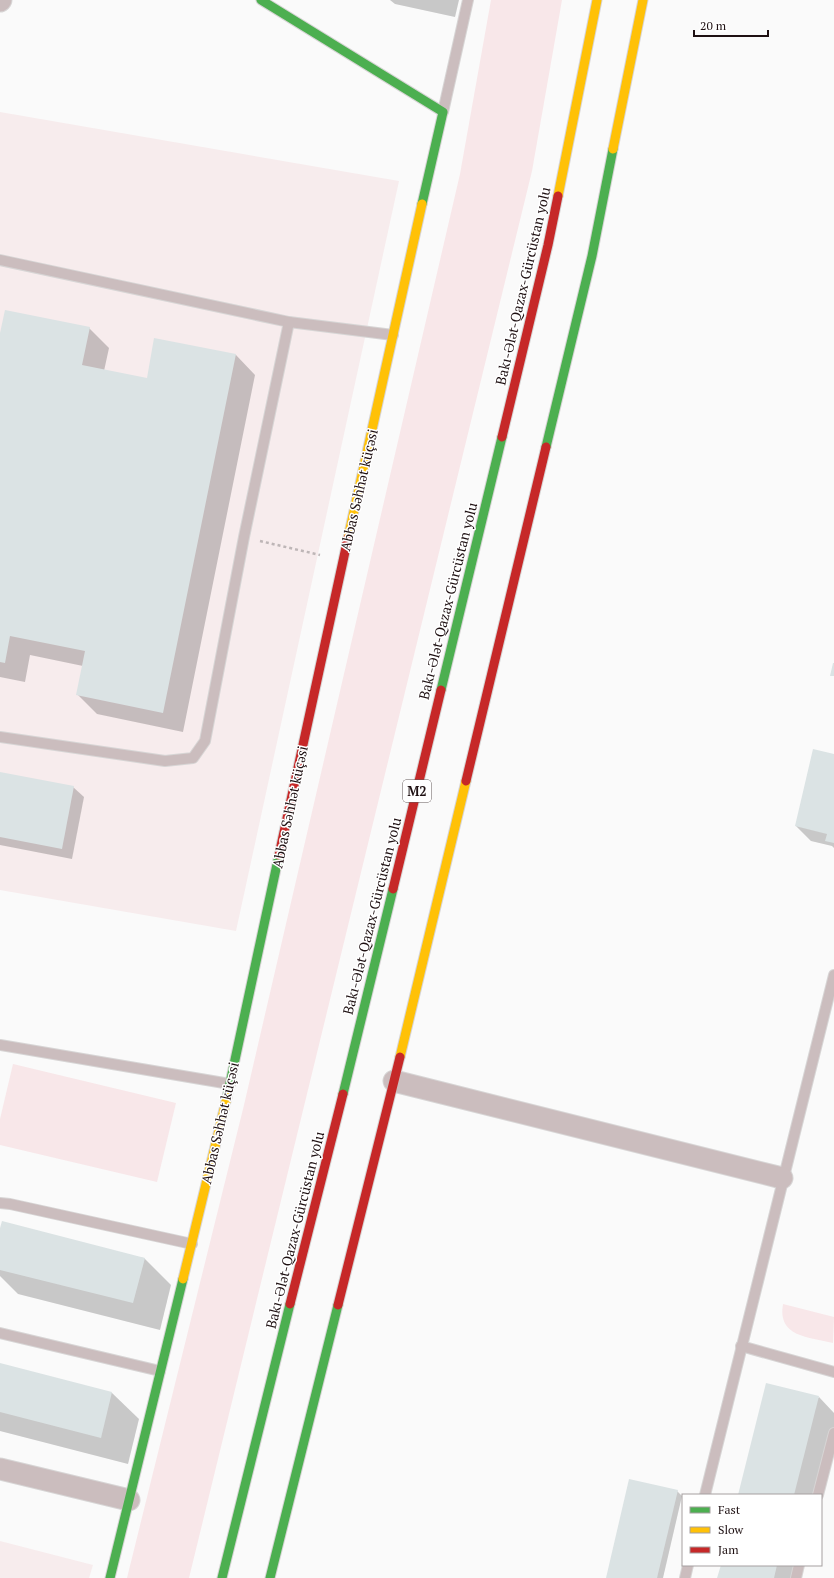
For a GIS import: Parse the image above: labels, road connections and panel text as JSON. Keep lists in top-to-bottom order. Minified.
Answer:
{"streets":{"main road":["Bakı-Ələt-Qazax-Gürcüstan yolu","Abbas Səhhət küçəsi","M2"]},"legend":["Fast","Slow","Jam"],"scale_bar":"20 m"}
